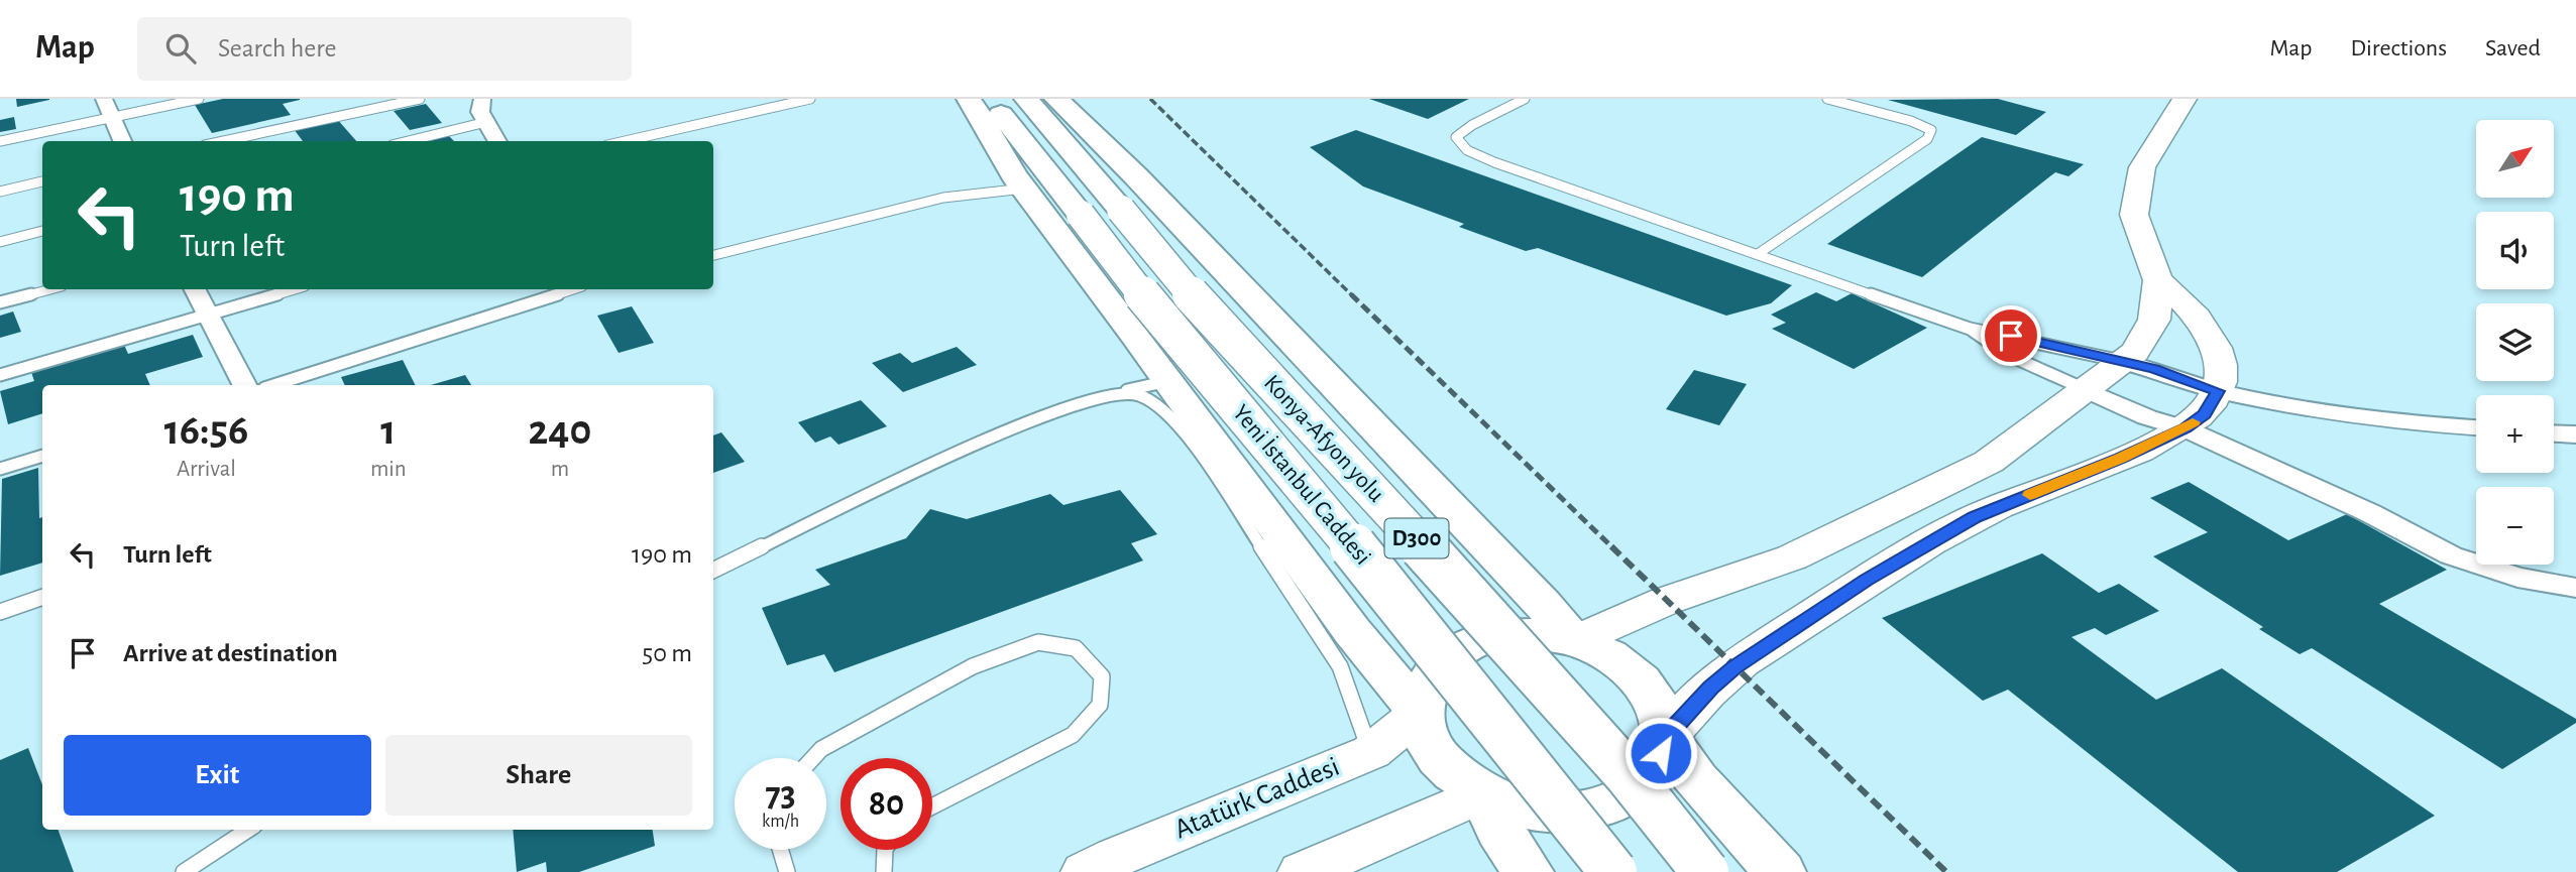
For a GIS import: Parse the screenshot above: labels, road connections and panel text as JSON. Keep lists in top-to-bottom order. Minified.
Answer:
{"streets":{"highway":["Konya-Afyon yolu","Yeni İstanbul Caddesi","D300"],"street":["Atatürk Caddesi"]},"north":"top right","page":{"header":"Map","search":"Search here","nav":["Map","Directions","Saved"],"map_buttons":["+","−"],"turn":["190 m","Turn left"],"eta":["16:56","Arrival","1","min","240","m"],"list":[{"name":"Turn left","value":"190 m"},{"name":"Arrive at destination","value":"50 m"}],"buttons":["Exit","Share"],"speed":"73 km/h","limit":"80"}}
